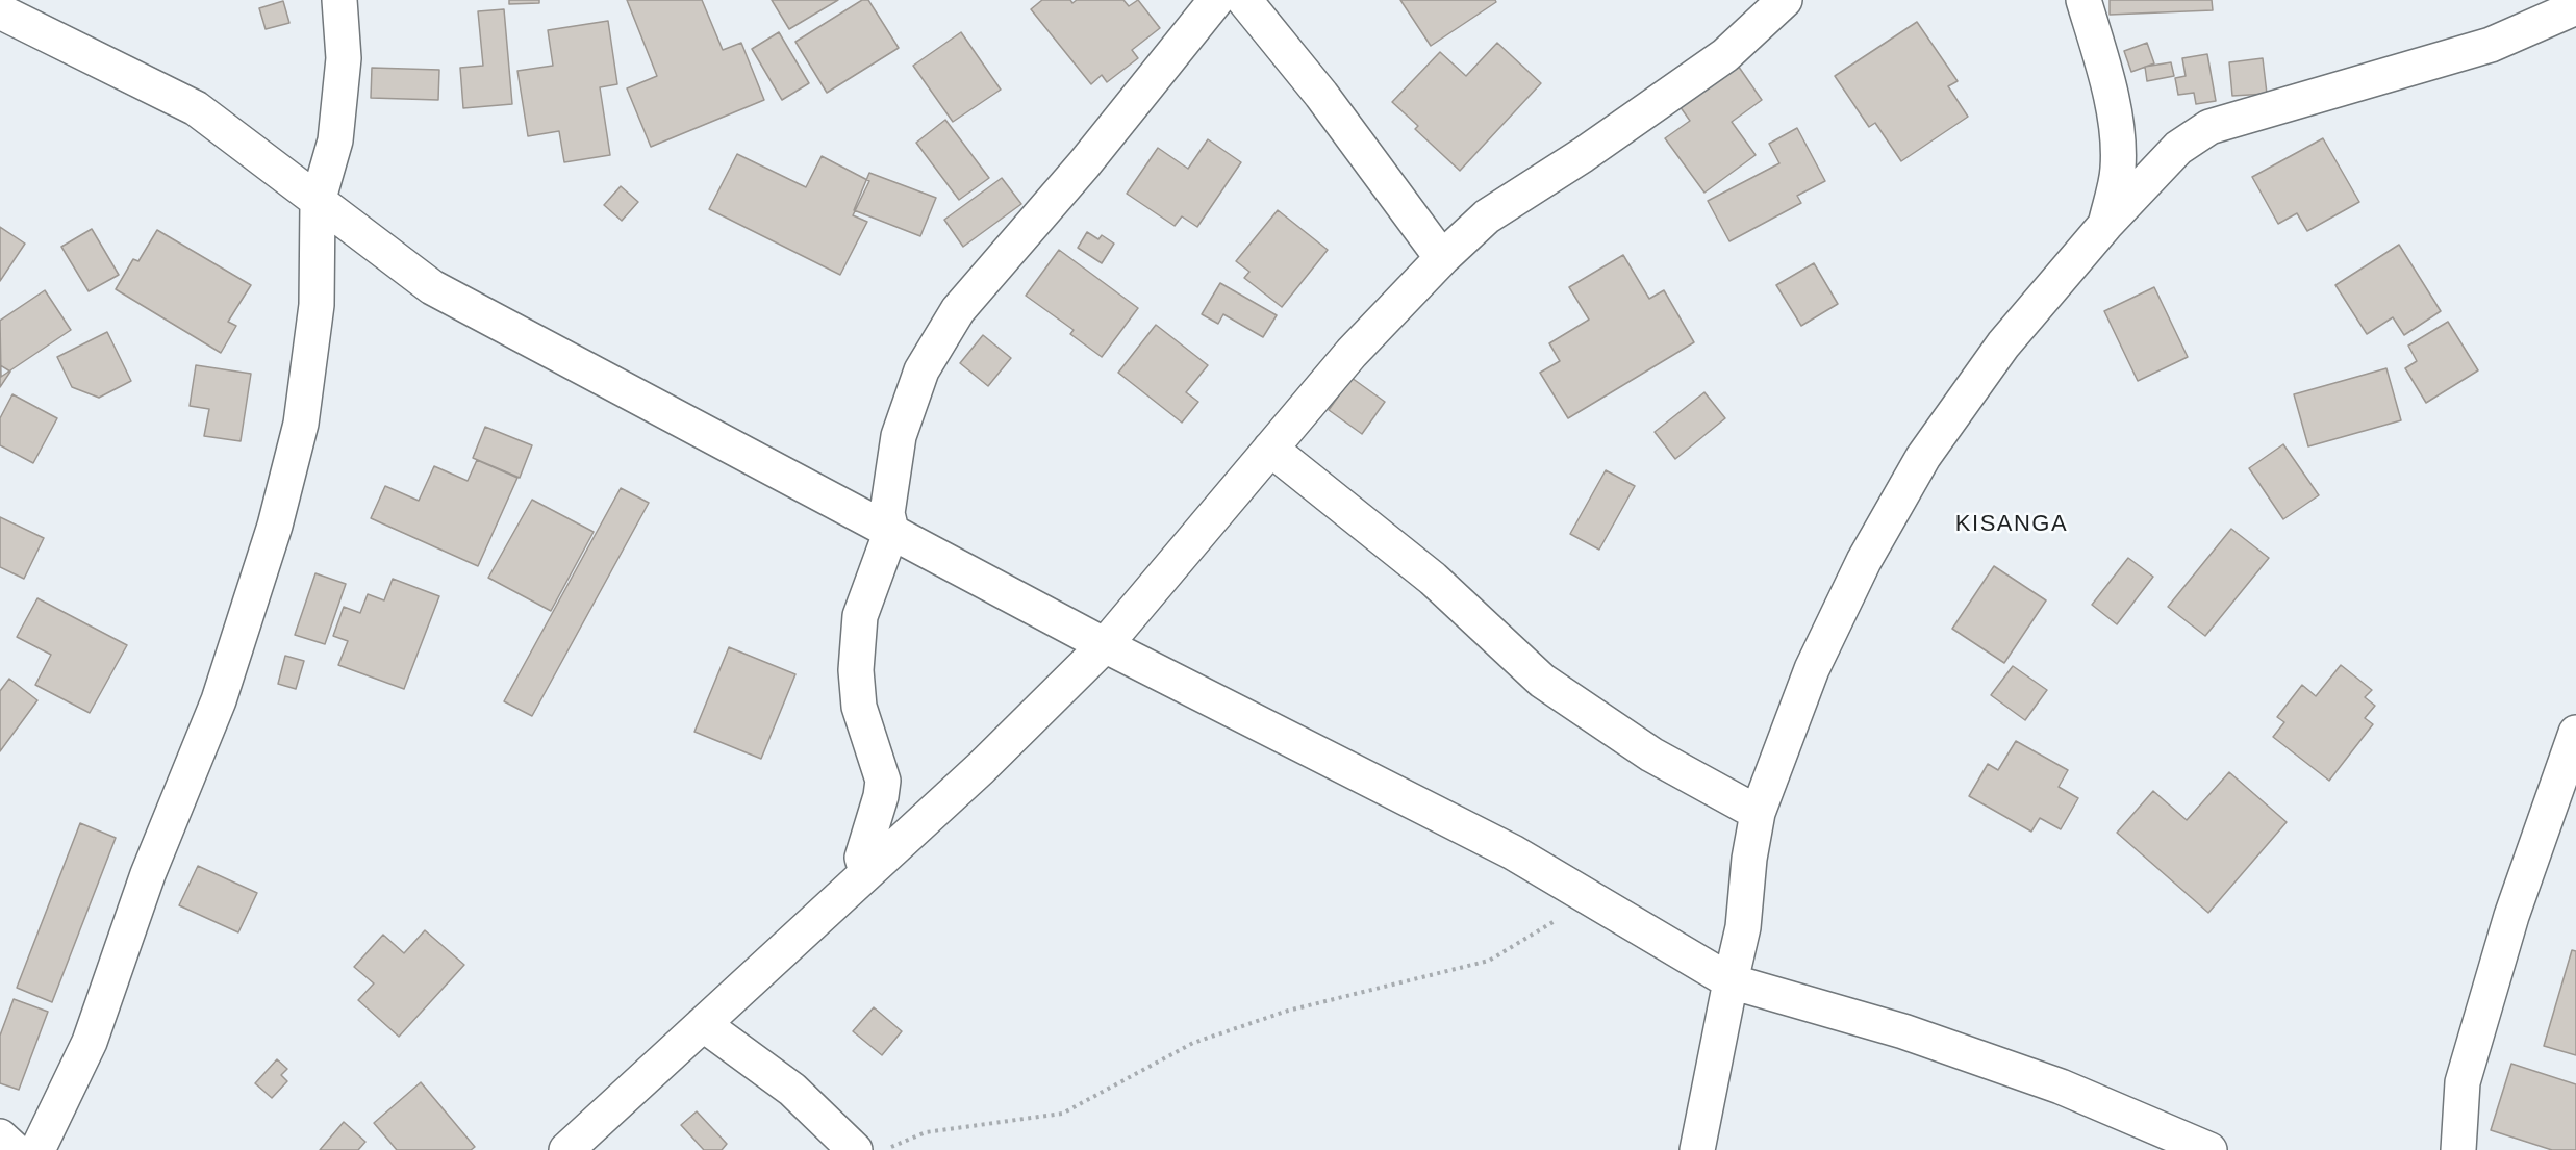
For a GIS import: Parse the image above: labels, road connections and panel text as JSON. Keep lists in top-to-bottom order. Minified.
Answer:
{"districts":["KISANGA"]}
